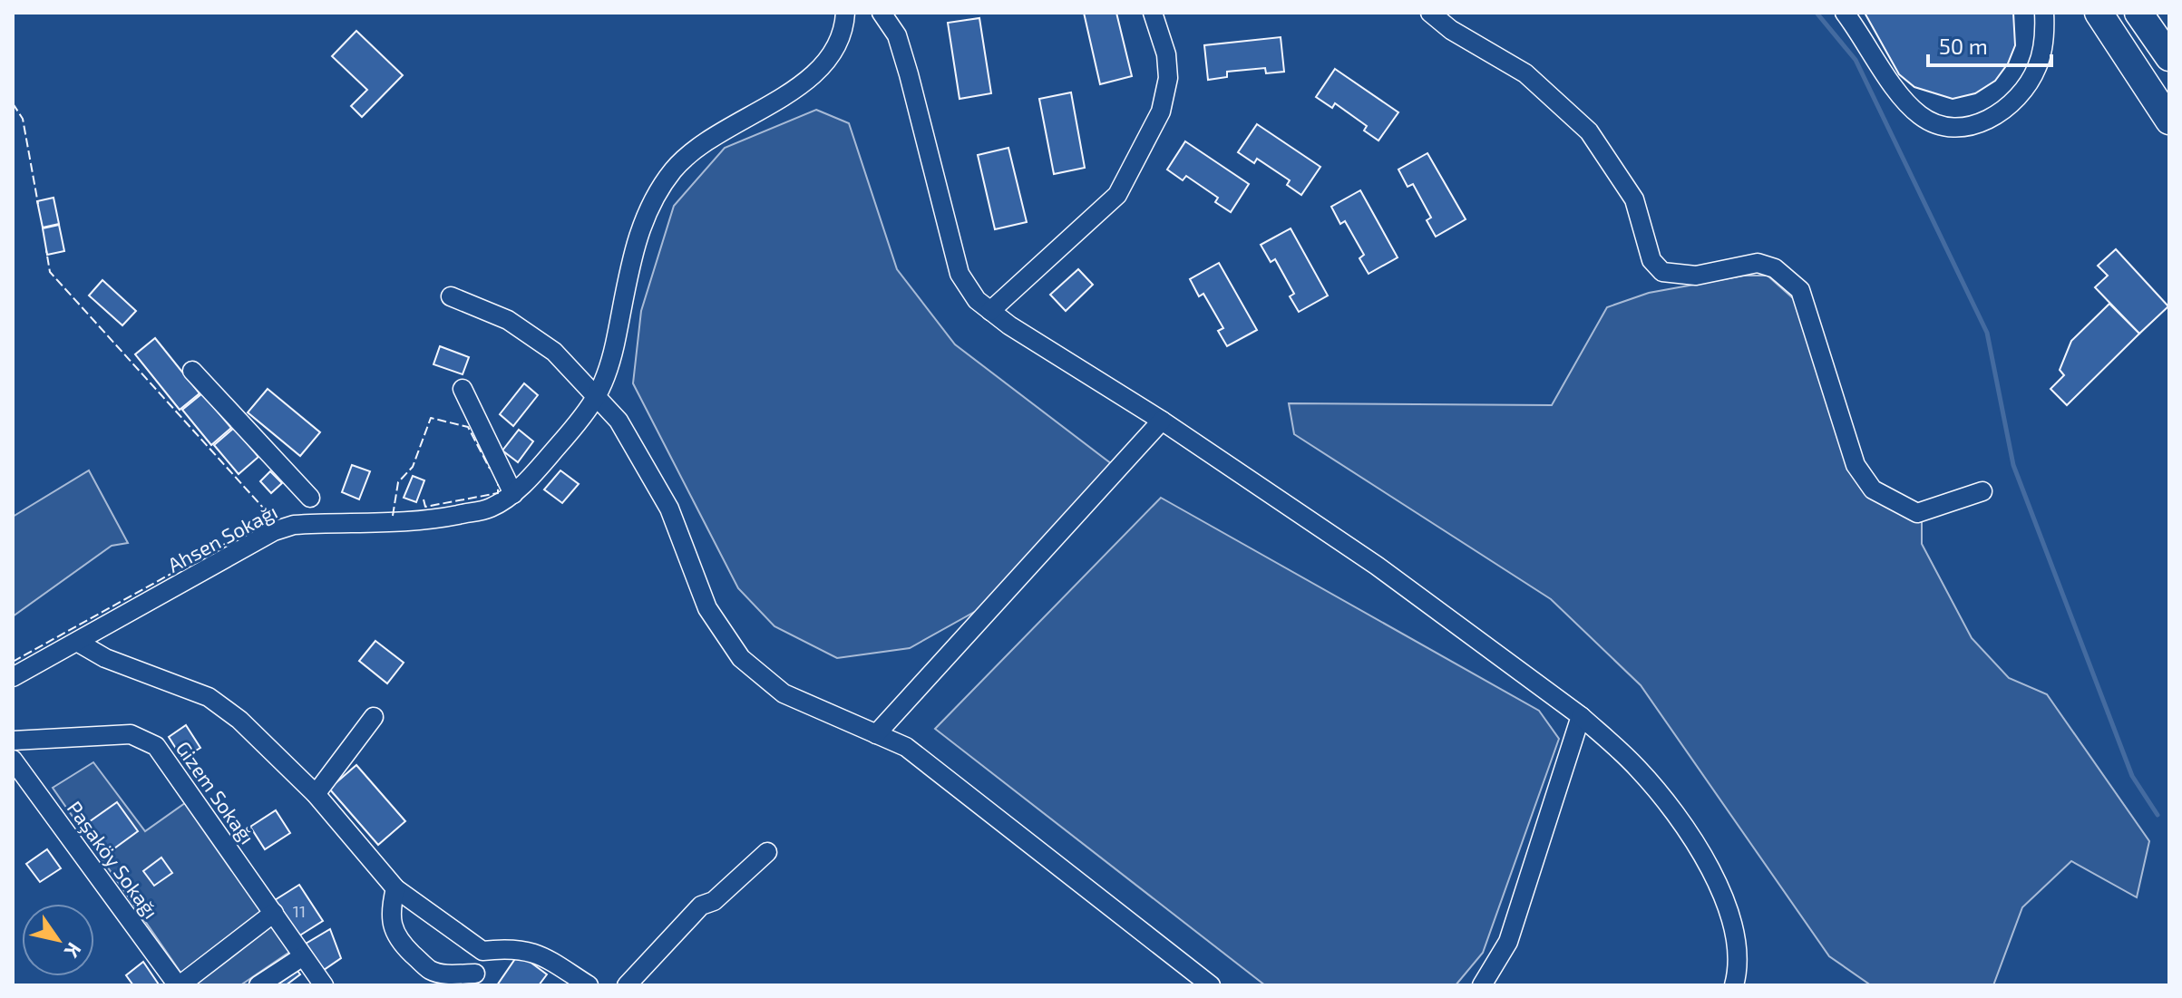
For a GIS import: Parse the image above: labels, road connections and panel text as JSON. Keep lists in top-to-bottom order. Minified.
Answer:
{"streets":{"street":["Ahsen Sokağı","Gizem Sokağı","Paşaköy Sokağı"]},"house_numbers":["11"],"scale_bar":"50 m","north":"bottom right"}
